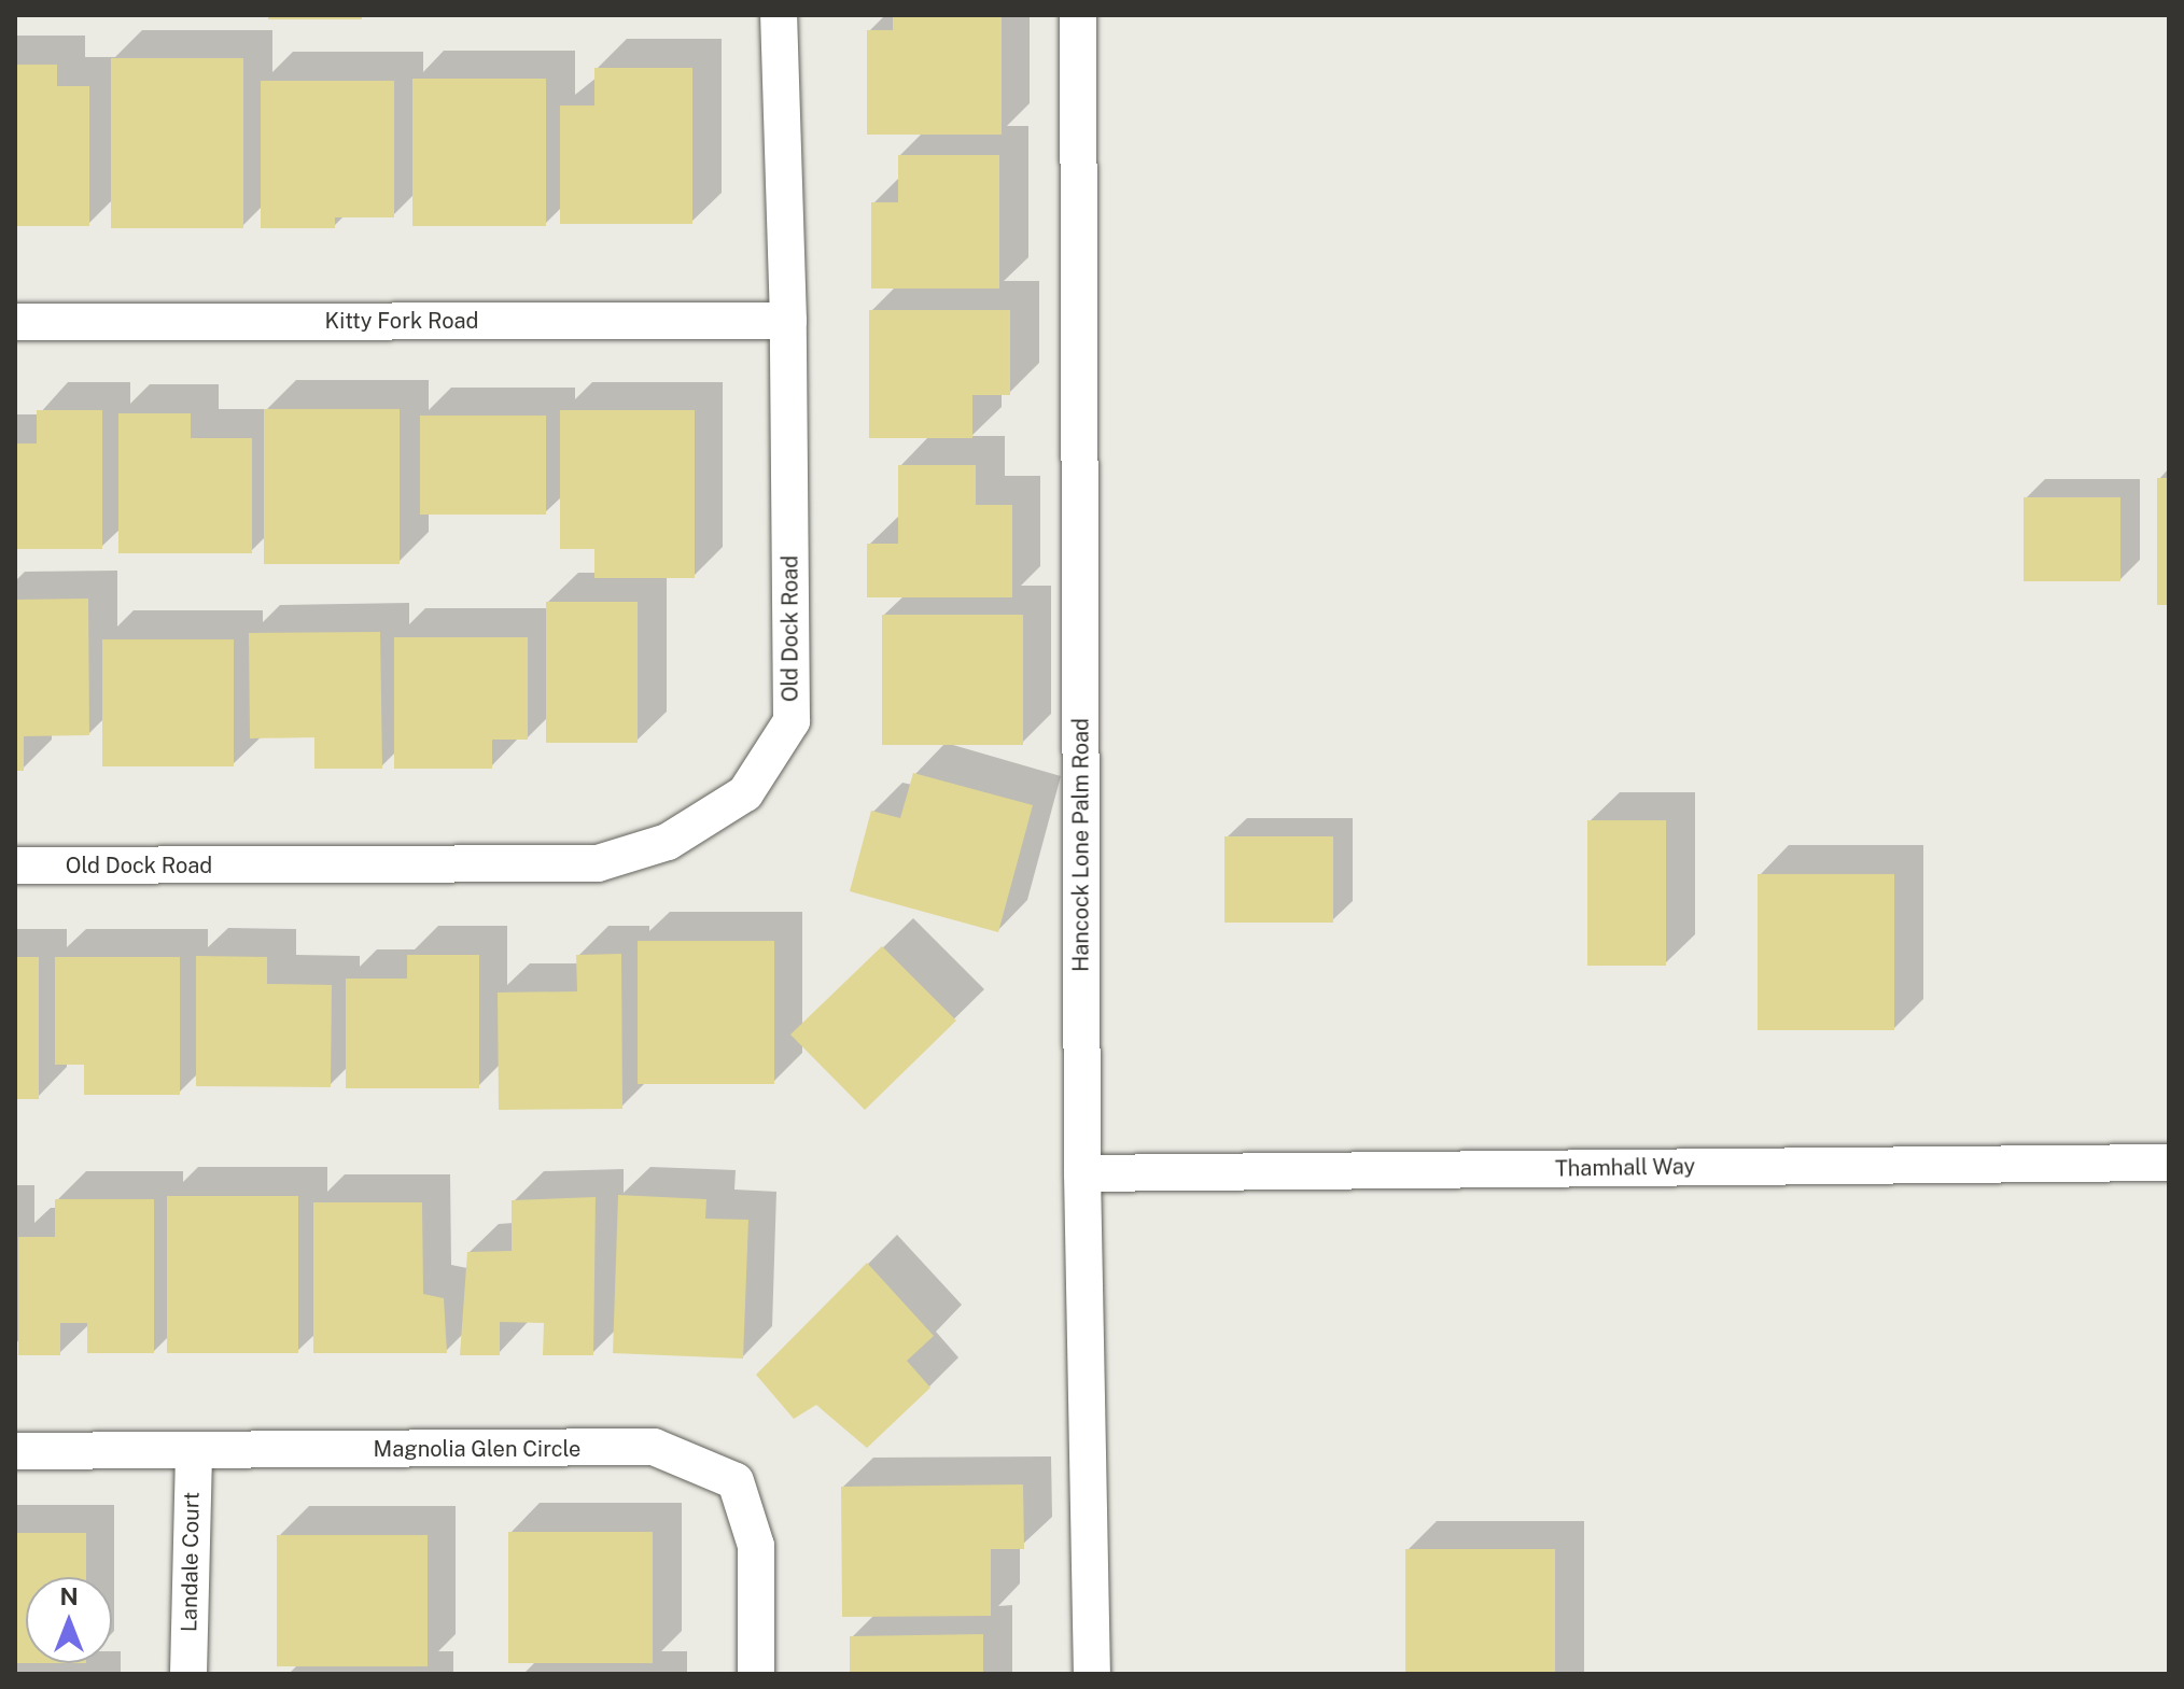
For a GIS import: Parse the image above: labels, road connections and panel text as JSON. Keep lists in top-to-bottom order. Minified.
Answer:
{"streets":{"street":["Kitty Fork Road","Old Dock Road","Hancock Lone Palm Road","Thamhall Way","Magnolia Glen Circle","Landale Court"]},"crossings":[["Kitty Fork Road","Old Dock Road"],["Hancock Lone Palm Road","Thamhall Way"],["Magnolia Glen Circle","Landale Court"]],"north":"top"}
